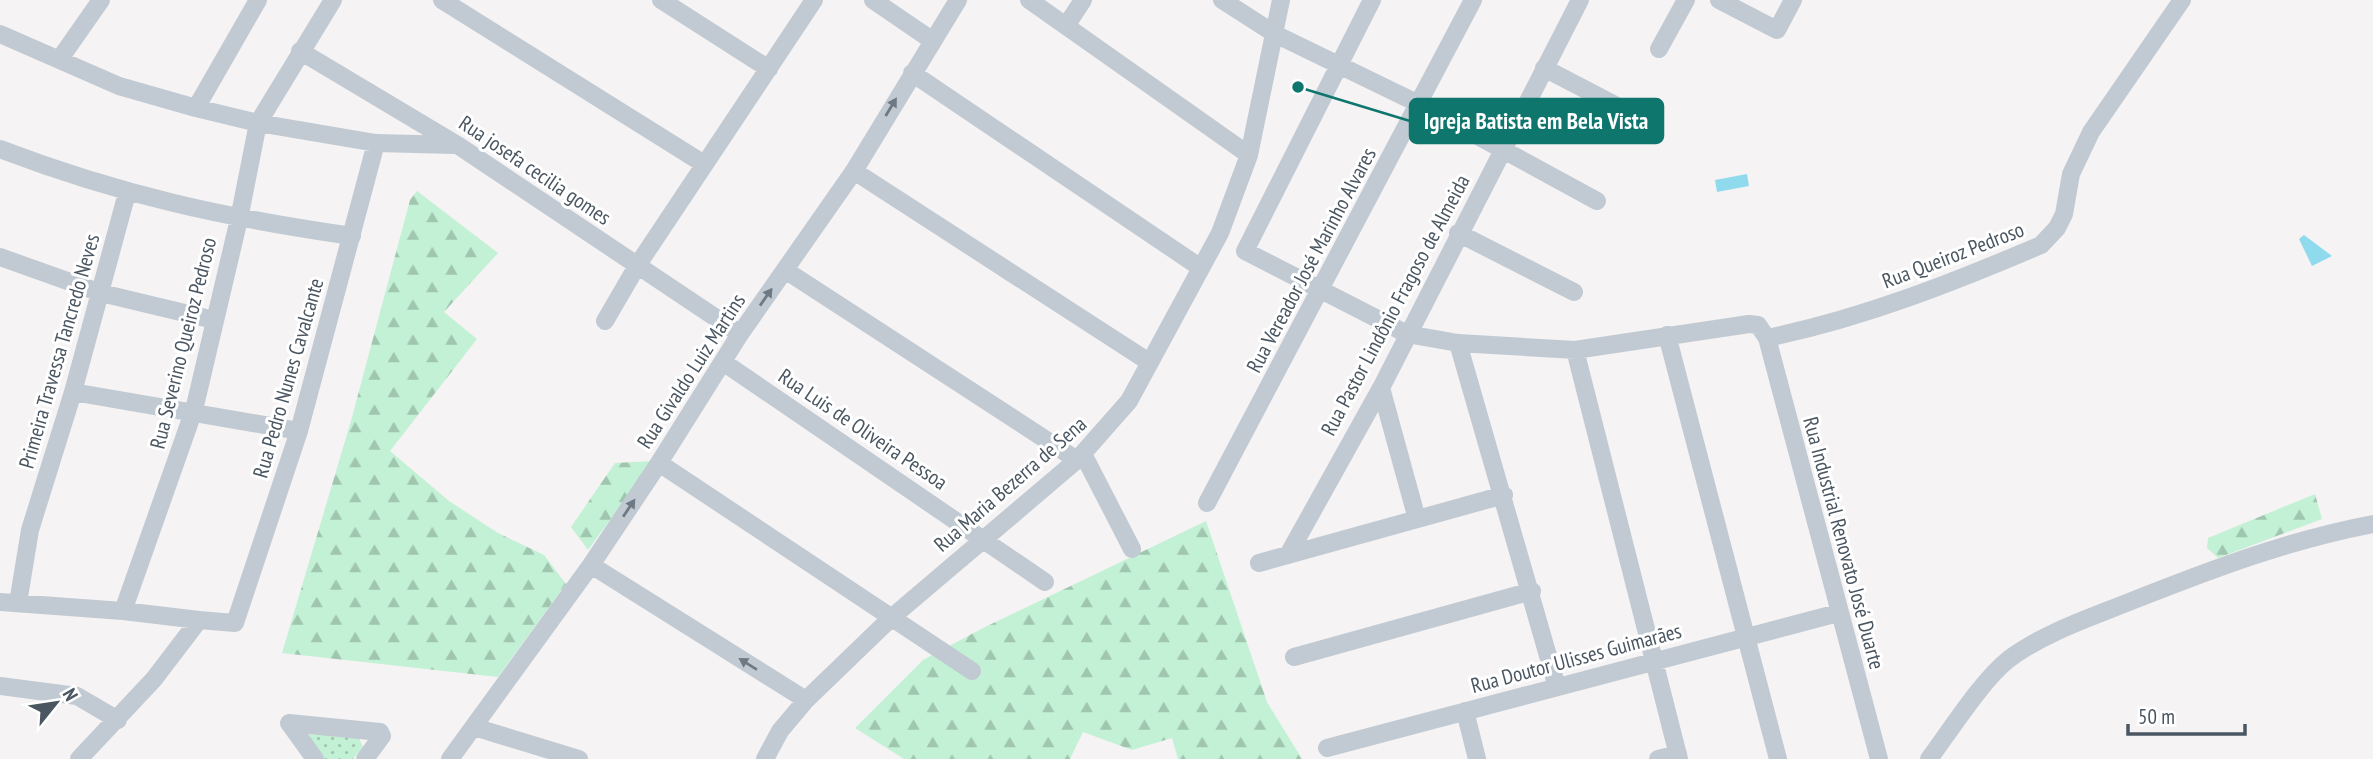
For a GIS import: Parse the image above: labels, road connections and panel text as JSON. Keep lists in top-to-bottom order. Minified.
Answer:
{"streets":{"street":["Rua josefa cecilia gomes","Rua Queiroz Pedroso","Rua Vereador José Marinho Alvares","Rua Pastor Lindônio Fragoso de Almeida","Rua Severino Queiroz Pedroso","Primeira Travessa Tancredo Neves","Rua Givaldo Luiz Martins","Rua Pedro Nunes Cavalcante","Rua Luis de Oliveira Pessoa","Rua Maria Bezerra de Sena","Rua Industrial Renovato José Duarte","Rua Doutor Ulisses Guimarães"]},"crossings":[["Rua josefa cecilia gomes","Rua Severino Queiroz Pedroso"],["Rua josefa cecilia gomes","Rua Givaldo Luiz Martins"],["Rua Queiroz Pedroso","Rua Industrial Renovato José Duarte"],["Rua Givaldo Luiz Martins","Rua Luis de Oliveira Pessoa"],["Rua Luis de Oliveira Pessoa","Rua Maria Bezerra de Sena"],["Rua Industrial Renovato José Duarte","Rua Doutor Ulisses Guimarães"]],"places":["Igreja Batista em Bela Vista"],"scale_bar":"50 m","north":"top right"}
